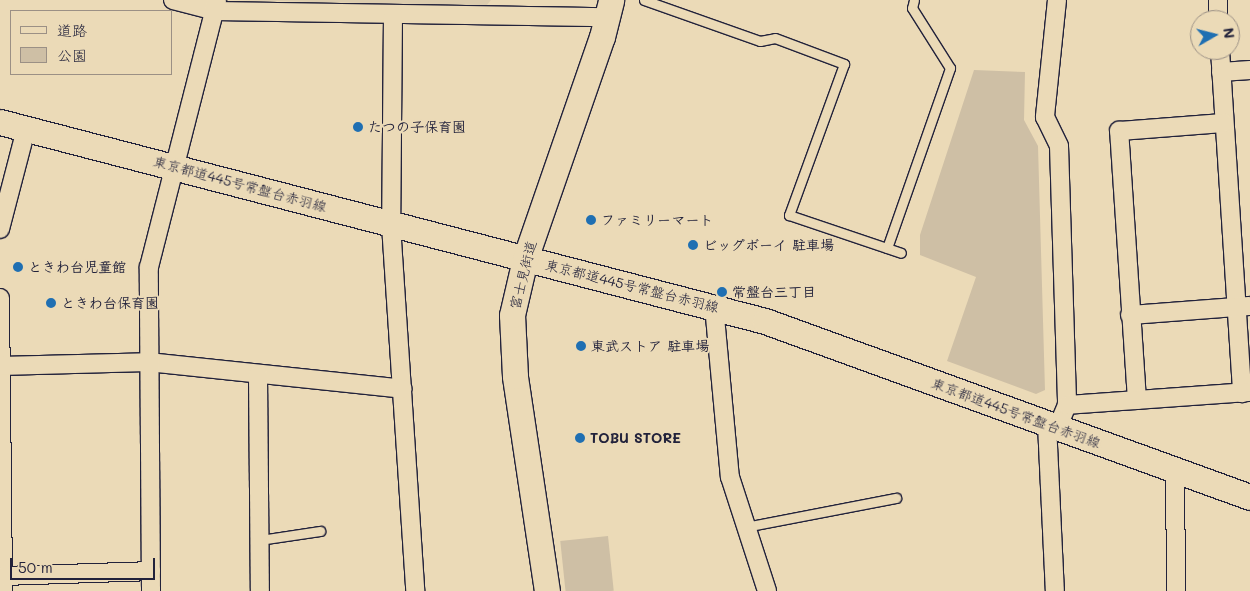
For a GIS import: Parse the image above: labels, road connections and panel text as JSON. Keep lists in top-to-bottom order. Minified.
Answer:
{"streets":{"main road":["東京都道445号常盤台赤羽線","富士見街道"]},"crossings":[["東京都道445号常盤台赤羽線","富士見街道"]],"places":["たつの子保育園","ファミリーマート","ビッグボーイ 駐車場","ときわ台児童館","常盤台三丁目","ときわ台保育園","東武ストア 駐車場","TOBU STORE"],"legend":["道路","公園"],"scale_bar":"50 m","north":"right"}
